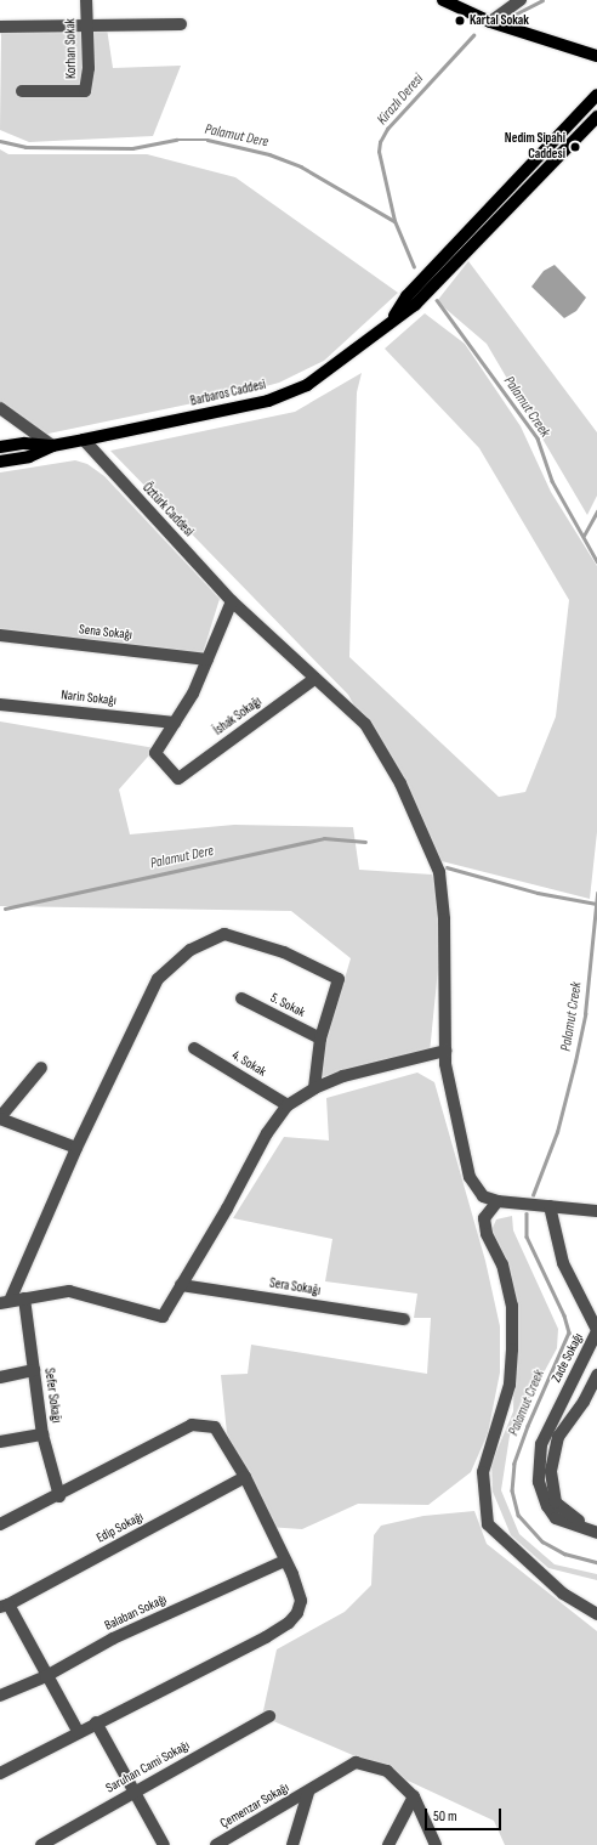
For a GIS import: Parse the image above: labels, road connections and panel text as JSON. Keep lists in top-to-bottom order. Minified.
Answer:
{"streets":{"main road":["Barbaros Caddesi"],"street":["Korhan Sokak","Öztürk Caddesi","Sena Sokağı","Narin Sokağı","İshak Sokağı","5. Sokak","4. Sokak","Sera Sokağı","Zade Sokağı","Sefer Sokağı","Edip Sokağı","Balaban Sokağı","Saruhan Cami Sokağı","Çemenzar Sokağı"]},"crossings":[["Barbaros Caddesi","Öztürk Caddesi"],["Öztürk Caddesi","İshak Sokağı"],["Narin Sokağı","İshak Sokağı"]],"water":["Kirazlı Deresi","Palamut Dere","Palamut Creek"],"places":["Kartal Sokak","Nedim Sipahi Caddesi"],"scale_bar":"50 m"}
